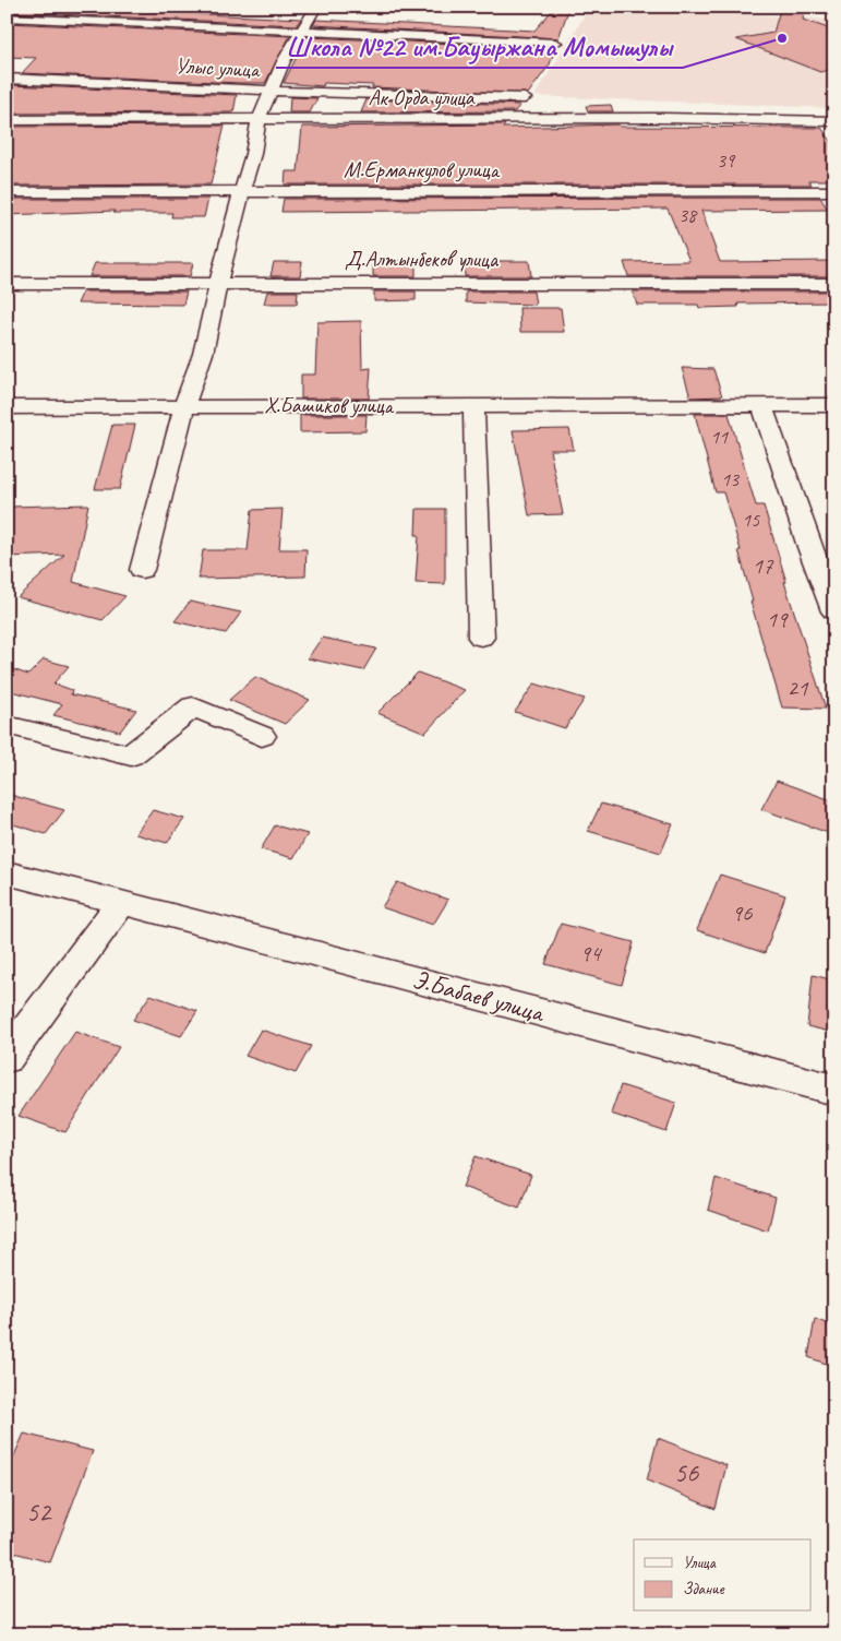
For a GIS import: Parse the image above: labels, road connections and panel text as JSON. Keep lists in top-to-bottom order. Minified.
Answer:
{"streets":{"street":["Улыс улица","Ак Орда улица","М.Ерманкулов улица","Д.Алтынбеков улица","Х.Башиков улица","Э.Бабаев улица"]},"places":["Школа №22 им.Бауыржана Момышулы"],"house_numbers":["39","38","11","13","15","17","19","21","96","94","56","52"],"legend":["Улица","Здание"]}
